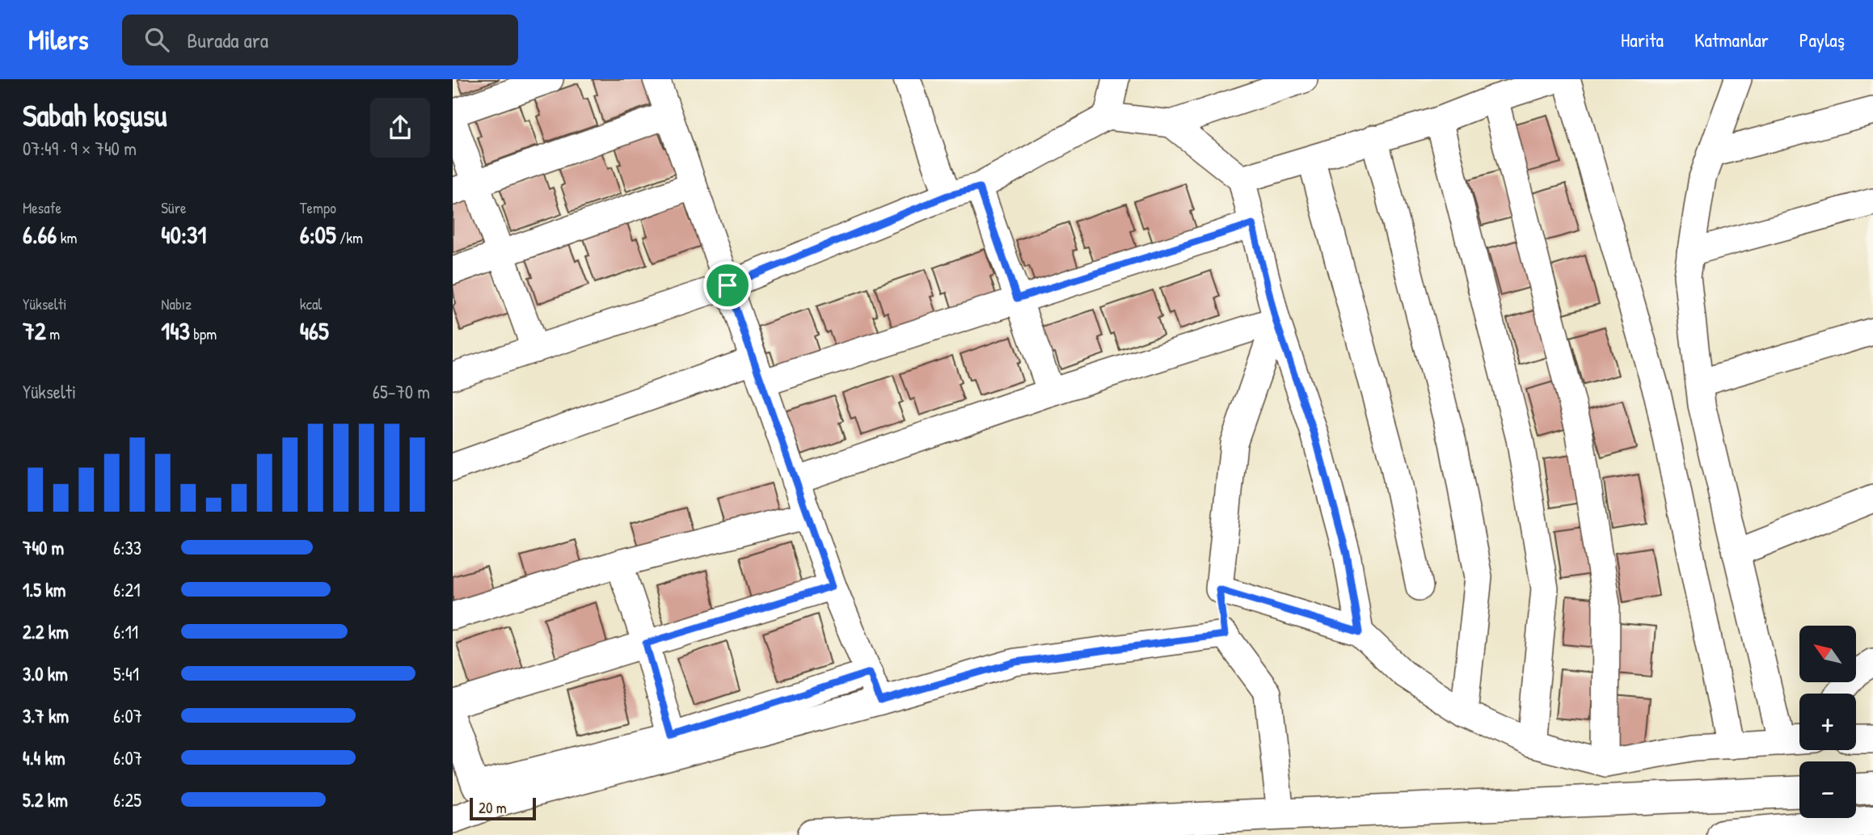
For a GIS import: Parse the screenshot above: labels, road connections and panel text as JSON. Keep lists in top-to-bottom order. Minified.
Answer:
{"scale_bar":"20 m","north":"top left","page":{"header":"Milers","search":"Burada ara","nav":["Harita","Katmanlar","Paylaş"],"heading":["Sabah koşusu","07:49 · 9 × 740 m"],"stats":[["Mesafe","6.66 km"],["Süre","40:31"],["Tempo","6:05 /km"],["Yükselti","72 m"],["Nabız","143 bpm"],["kcal","465"]],"chart":["Yükselti","65–70 m"],"list":[{"name":"740 m","note":"6:33"},{"name":"1.5 km","note":"6:21"},{"name":"2.2 km","note":"6:11"},{"name":"3.0 km","note":"5:41"},{"name":"3.7 km","note":"6:07"},{"name":"4.4 km","note":"6:07"},{"name":"5.2 km","note":"6:25"}],"map_buttons":["+","−"],"scale":"20 m"}}
